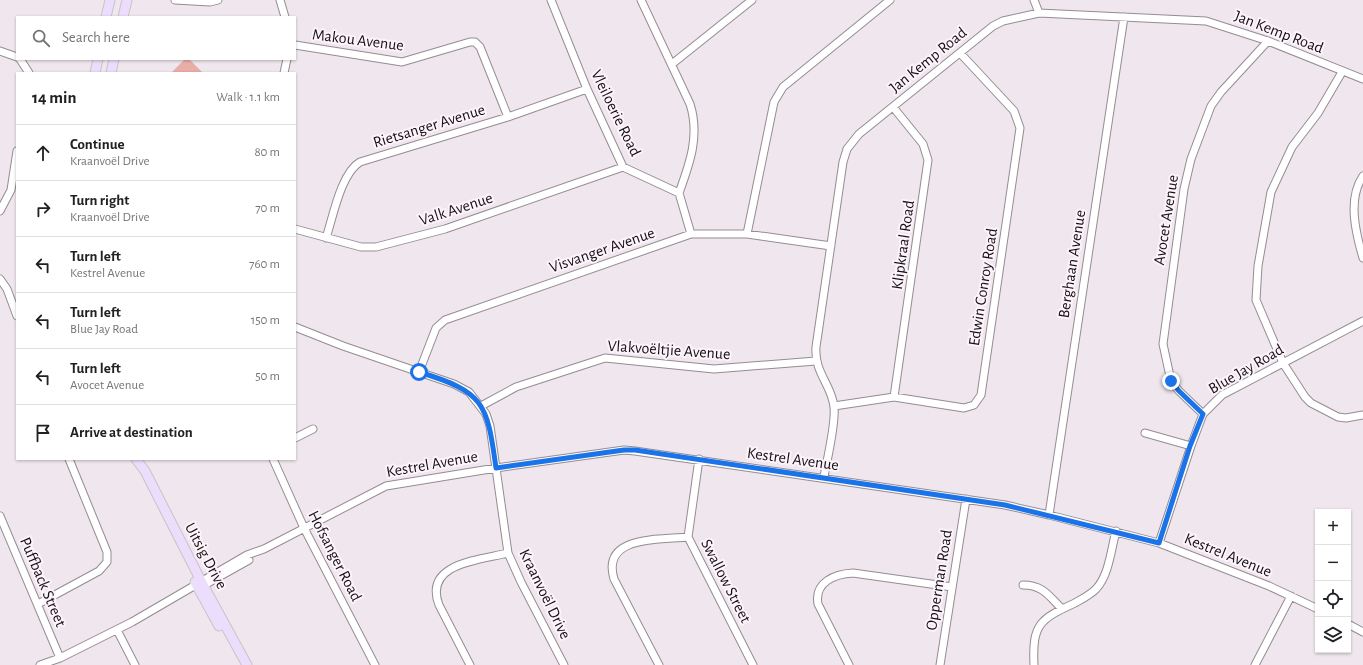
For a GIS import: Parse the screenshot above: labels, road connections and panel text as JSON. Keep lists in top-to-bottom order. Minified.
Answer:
{"streets":{"main road":["Uitsig Drive"],"street":["Jan Kemp Road","Makou Avenue","Vleiloerie Road","Rietsanger Avenue","Valk Avenue","Avocet Avenue","Klipkraal Road","Visvanger Avenue","Berghaan Avenue","Edwin Conroy Road","Vlakvoëltjie Avenue","Blue Jay Road","Kestrel Avenue","Hofsanger Road","Opperman Road","Swallow Street","Puffback Street","Kraanvoël Drive"]},"crossings":[["Jan Kemp Road","Avocet Avenue"],["Jan Kemp Road","Klipkraal Road"],["Jan Kemp Road","Visvanger Avenue"],["Jan Kemp Road","Berghaan Avenue"],["Jan Kemp Road","Edwin Conroy Road"],["Jan Kemp Road","Vlakvoëltjie Avenue"],["Jan Kemp Road","Kestrel Avenue"],["Makou Avenue","Rietsanger Avenue"],["Vleiloerie Road","Rietsanger Avenue"],["Vleiloerie Road","Valk Avenue"],["Rietsanger Avenue","Valk Avenue"],["Avocet Avenue","Blue Jay Road"],["Klipkraal Road","Edwin Conroy Road"],["Visvanger Avenue","Kraanvoël Drive"],["Berghaan Avenue","Kestrel Avenue"],["Vlakvoëltjie Avenue","Kraanvoël Drive"],["Blue Jay Road","Kestrel Avenue"],["Kestrel Avenue","Uitsig Drive"],["Kestrel Avenue","Hofsanger Road"],["Kestrel Avenue","Opperman Road"],["Kestrel Avenue","Swallow Street"],["Kestrel Avenue","Puffback Street"],["Kestrel Avenue","Kraanvoël Drive"]],"page":{"search":"Search here","heading":["14 min","Walk · 1.1 km"],"list":[["Continue","Kraanvoël Drive","80 m"],["Turn right","Kraanvoël Drive","70 m"],["Turn left","Kestrel Avenue","760 m"],["Turn left","Blue Jay Road","150 m"],["Turn left","Avocet Avenue","50 m"],"Arrive at destination"],"map_buttons":["+","−"]}}
